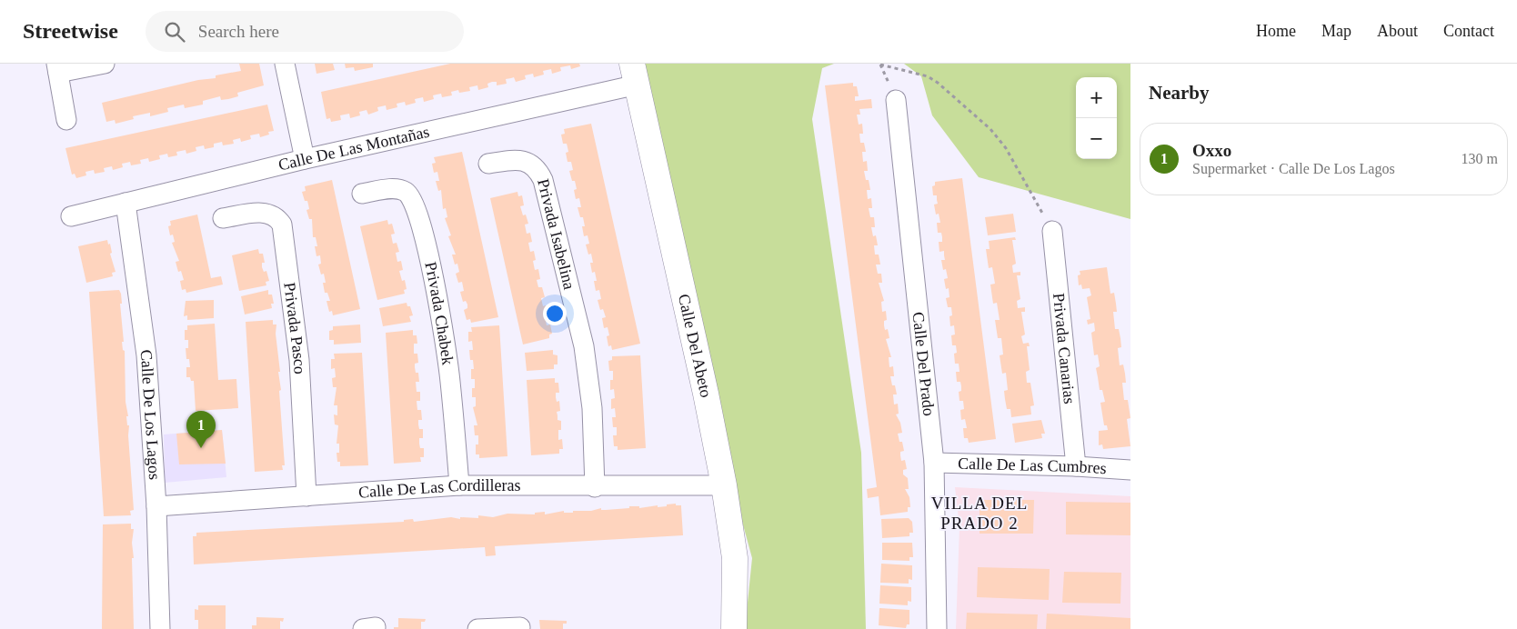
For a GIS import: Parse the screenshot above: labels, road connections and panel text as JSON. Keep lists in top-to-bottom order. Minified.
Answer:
{"streets":{"main road":["Calle Del Abeto"],"street":["Calle De Las Montañas","Privada Isabelina","Privada Chabek","Privada Pasco","Privada Canarias","Calle Del Prado","Calle De Los Lagos","Calle De Las Cumbres","Calle De Las Cordilleras"]},"crossings":[["Calle De Las Montañas","Calle Del Abeto"],["Calle De Las Montañas","Calle De Los Lagos"],["Privada Isabelina","Calle De Las Cordilleras"],["Privada Chabek","Calle De Las Cordilleras"],["Privada Pasco","Calle De Las Cordilleras"],["Calle Del Abeto","Calle De Las Cordilleras"],["Privada Canarias","Calle De Las Cumbres"],["Calle Del Prado","Calle De Las Cumbres"],["Calle De Los Lagos","Calle De Las Cordilleras"]],"districts":["VILLA DEL PRADO 2"],"page":{"header":"Streetwise","search":"Search here","nav":["Home","Map","About","Contact"],"heading":"Nearby","map_buttons":["+","−"],"list":[{"mark":"1","name":"Oxxo","note":"Supermarket · Calle De Los Lagos","value":"130 m"}],"pins":"1"}}
